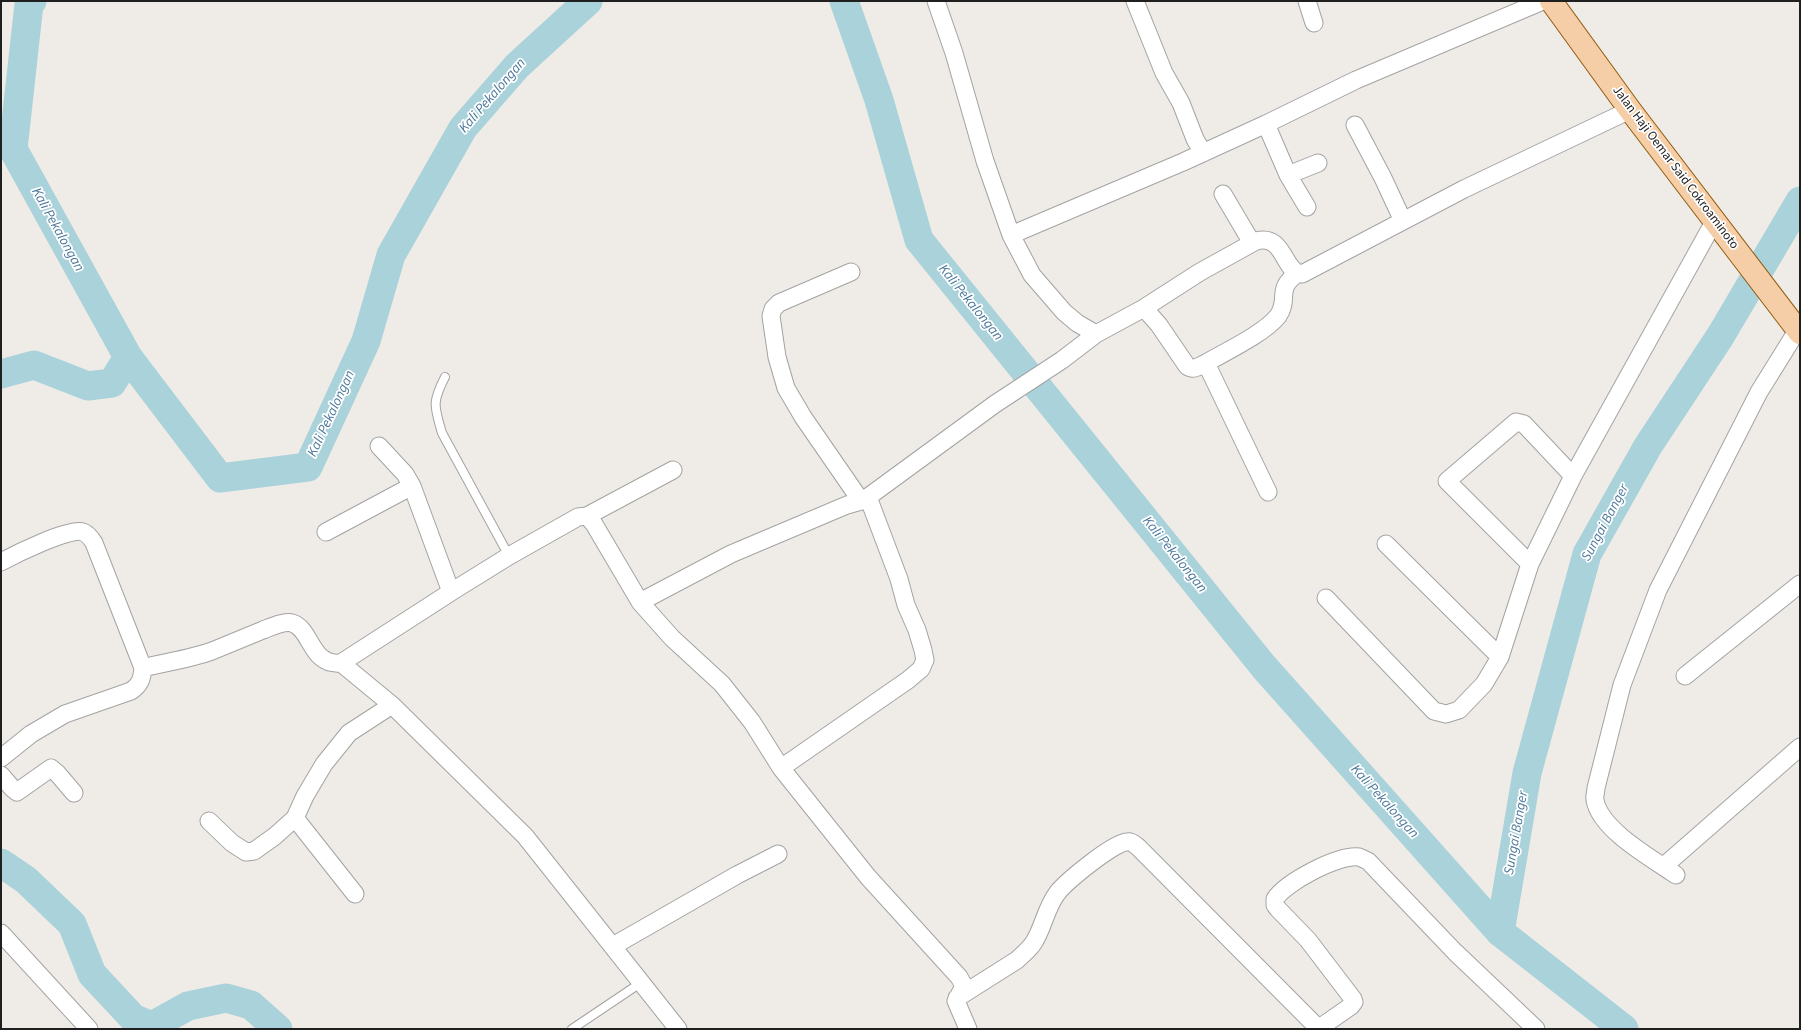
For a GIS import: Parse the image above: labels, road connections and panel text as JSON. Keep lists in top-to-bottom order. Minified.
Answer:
{"streets":{"main road":["Jalan Haji Oemar Said Cokroaminoto"]},"water":["Kali Pekalongan","Sungai Banger"]}
